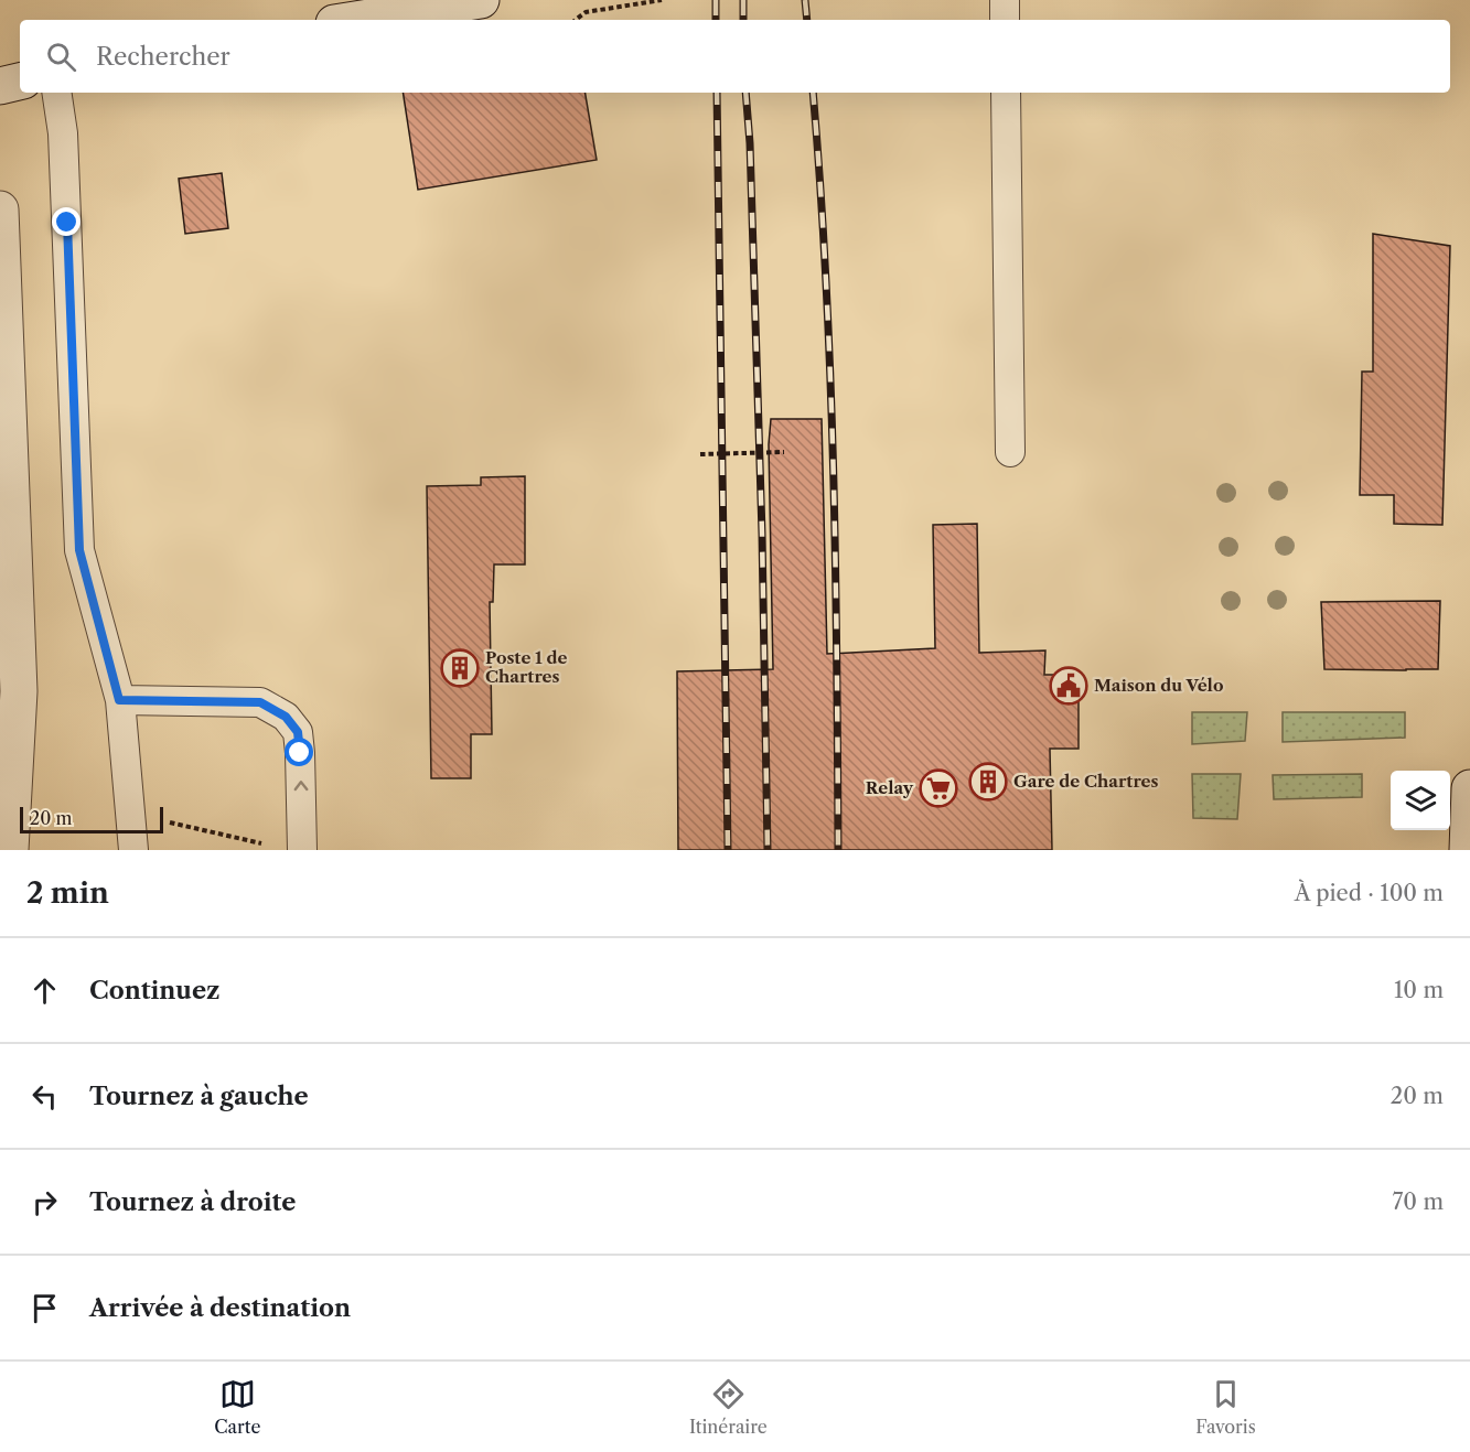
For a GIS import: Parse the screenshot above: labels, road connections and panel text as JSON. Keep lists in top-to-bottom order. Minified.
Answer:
{"places":{"building":["Poste 1 de Chartres","Gare de Chartres"],"public building":["Maison du Vélo"],"supermarket":["Relay"]},"scale_bar":"20 m","page":{"search":"Rechercher","scale":"20 m","heading":["2 min","À pied · 100 m"],"list":[["Continuez","10 m"],["Tournez à gauche","20 m"],["Tournez à droite","70 m"],"Arrivée à destination"],"nav":["Carte","Itinéraire","Favoris"]}}
